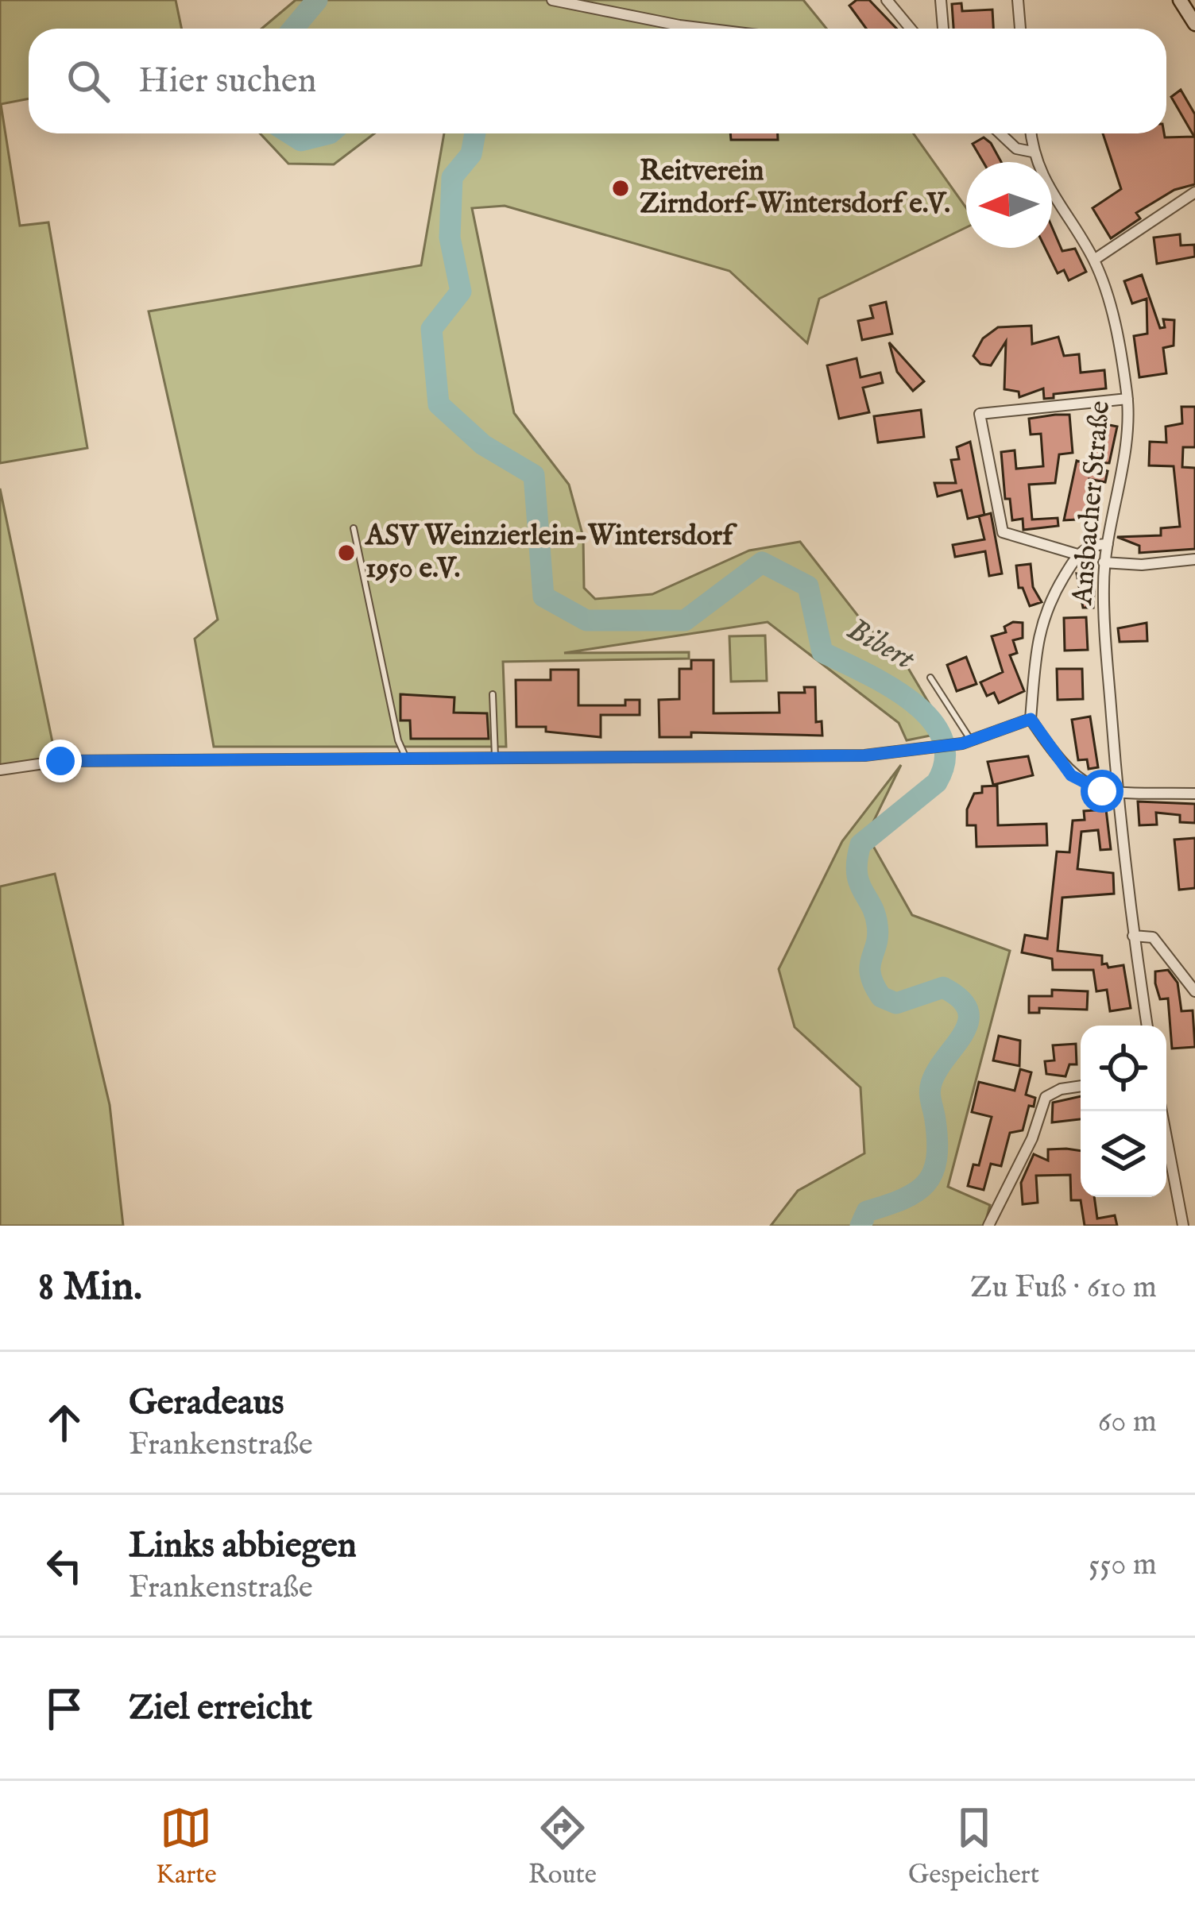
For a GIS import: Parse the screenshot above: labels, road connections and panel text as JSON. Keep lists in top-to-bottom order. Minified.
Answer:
{"streets":{"street":["Ansbacher Straße"]},"water":["Bibert"],"places":["Reitverein Zirndorf-Wintersdorf e.V.","ASV Weinzierlein-Wintersdorf 1950 e.V."],"north":"left","page":{"search":"Hier suchen","heading":["8 Min.","Zu Fuß · 610 m"],"list":[["Geradeaus","Frankenstraße","60 m"],["Links abbiegen","Frankenstraße","550 m"],"Ziel erreicht"],"nav":["Karte","Route","Gespeichert"]}}
